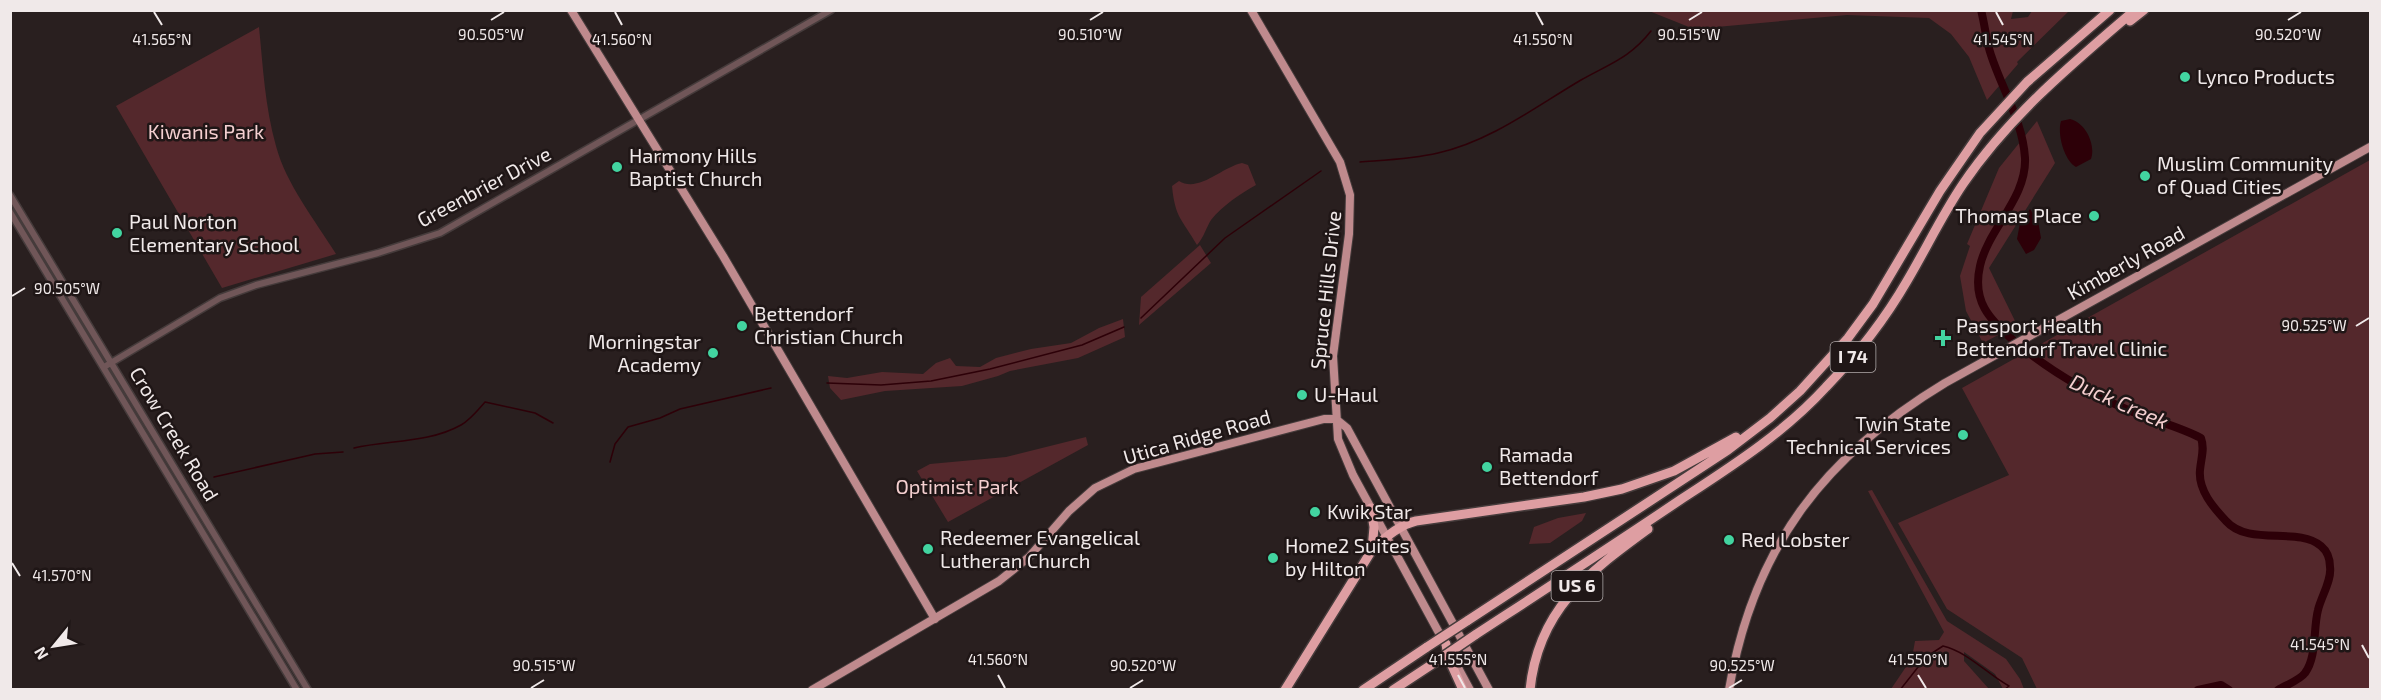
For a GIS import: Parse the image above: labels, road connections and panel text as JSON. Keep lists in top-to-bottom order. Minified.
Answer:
{"streets":{"highway":["I 74","US 6"],"main road":["Kimberly Road","Spruce Hills Drive","Utica Ridge Road"],"street":["Greenbrier Drive","Crow Creek Road"]},"crossings":[["Greenbrier Drive","Crow Creek Road"],["Spruce Hills Drive","I 74"],["Spruce Hills Drive","Utica Ridge Road"],["I 74","US 6"]],"water":["Duck Creek"],"parks":["Kiwanis Park","Optimist Park"],"places":{"other":["Lynco Products","Harmony Hills Baptist Church","Muslim Community of Quad Cities","Thomas Place","Paul Norton Elementary School","Bettendorf Christian Church","Morningstar Academy","U-Haul","Twin State Technical Services","Ramada Bettendorf","Kwik Star","Red Lobster","Redeemer Evangelical Lutheran Church","Home2 Suites by Hilton"],"health":["Passport Health Bettendorf Travel Clinic"]},"north":"bottom left","coordinates":["90.505°W","90.510°W","90.515°W","90.520°W","41.565°N","41.545°N","41.560°N","41.550°N","90.525°W","41.570°N","41.555°N"]}
